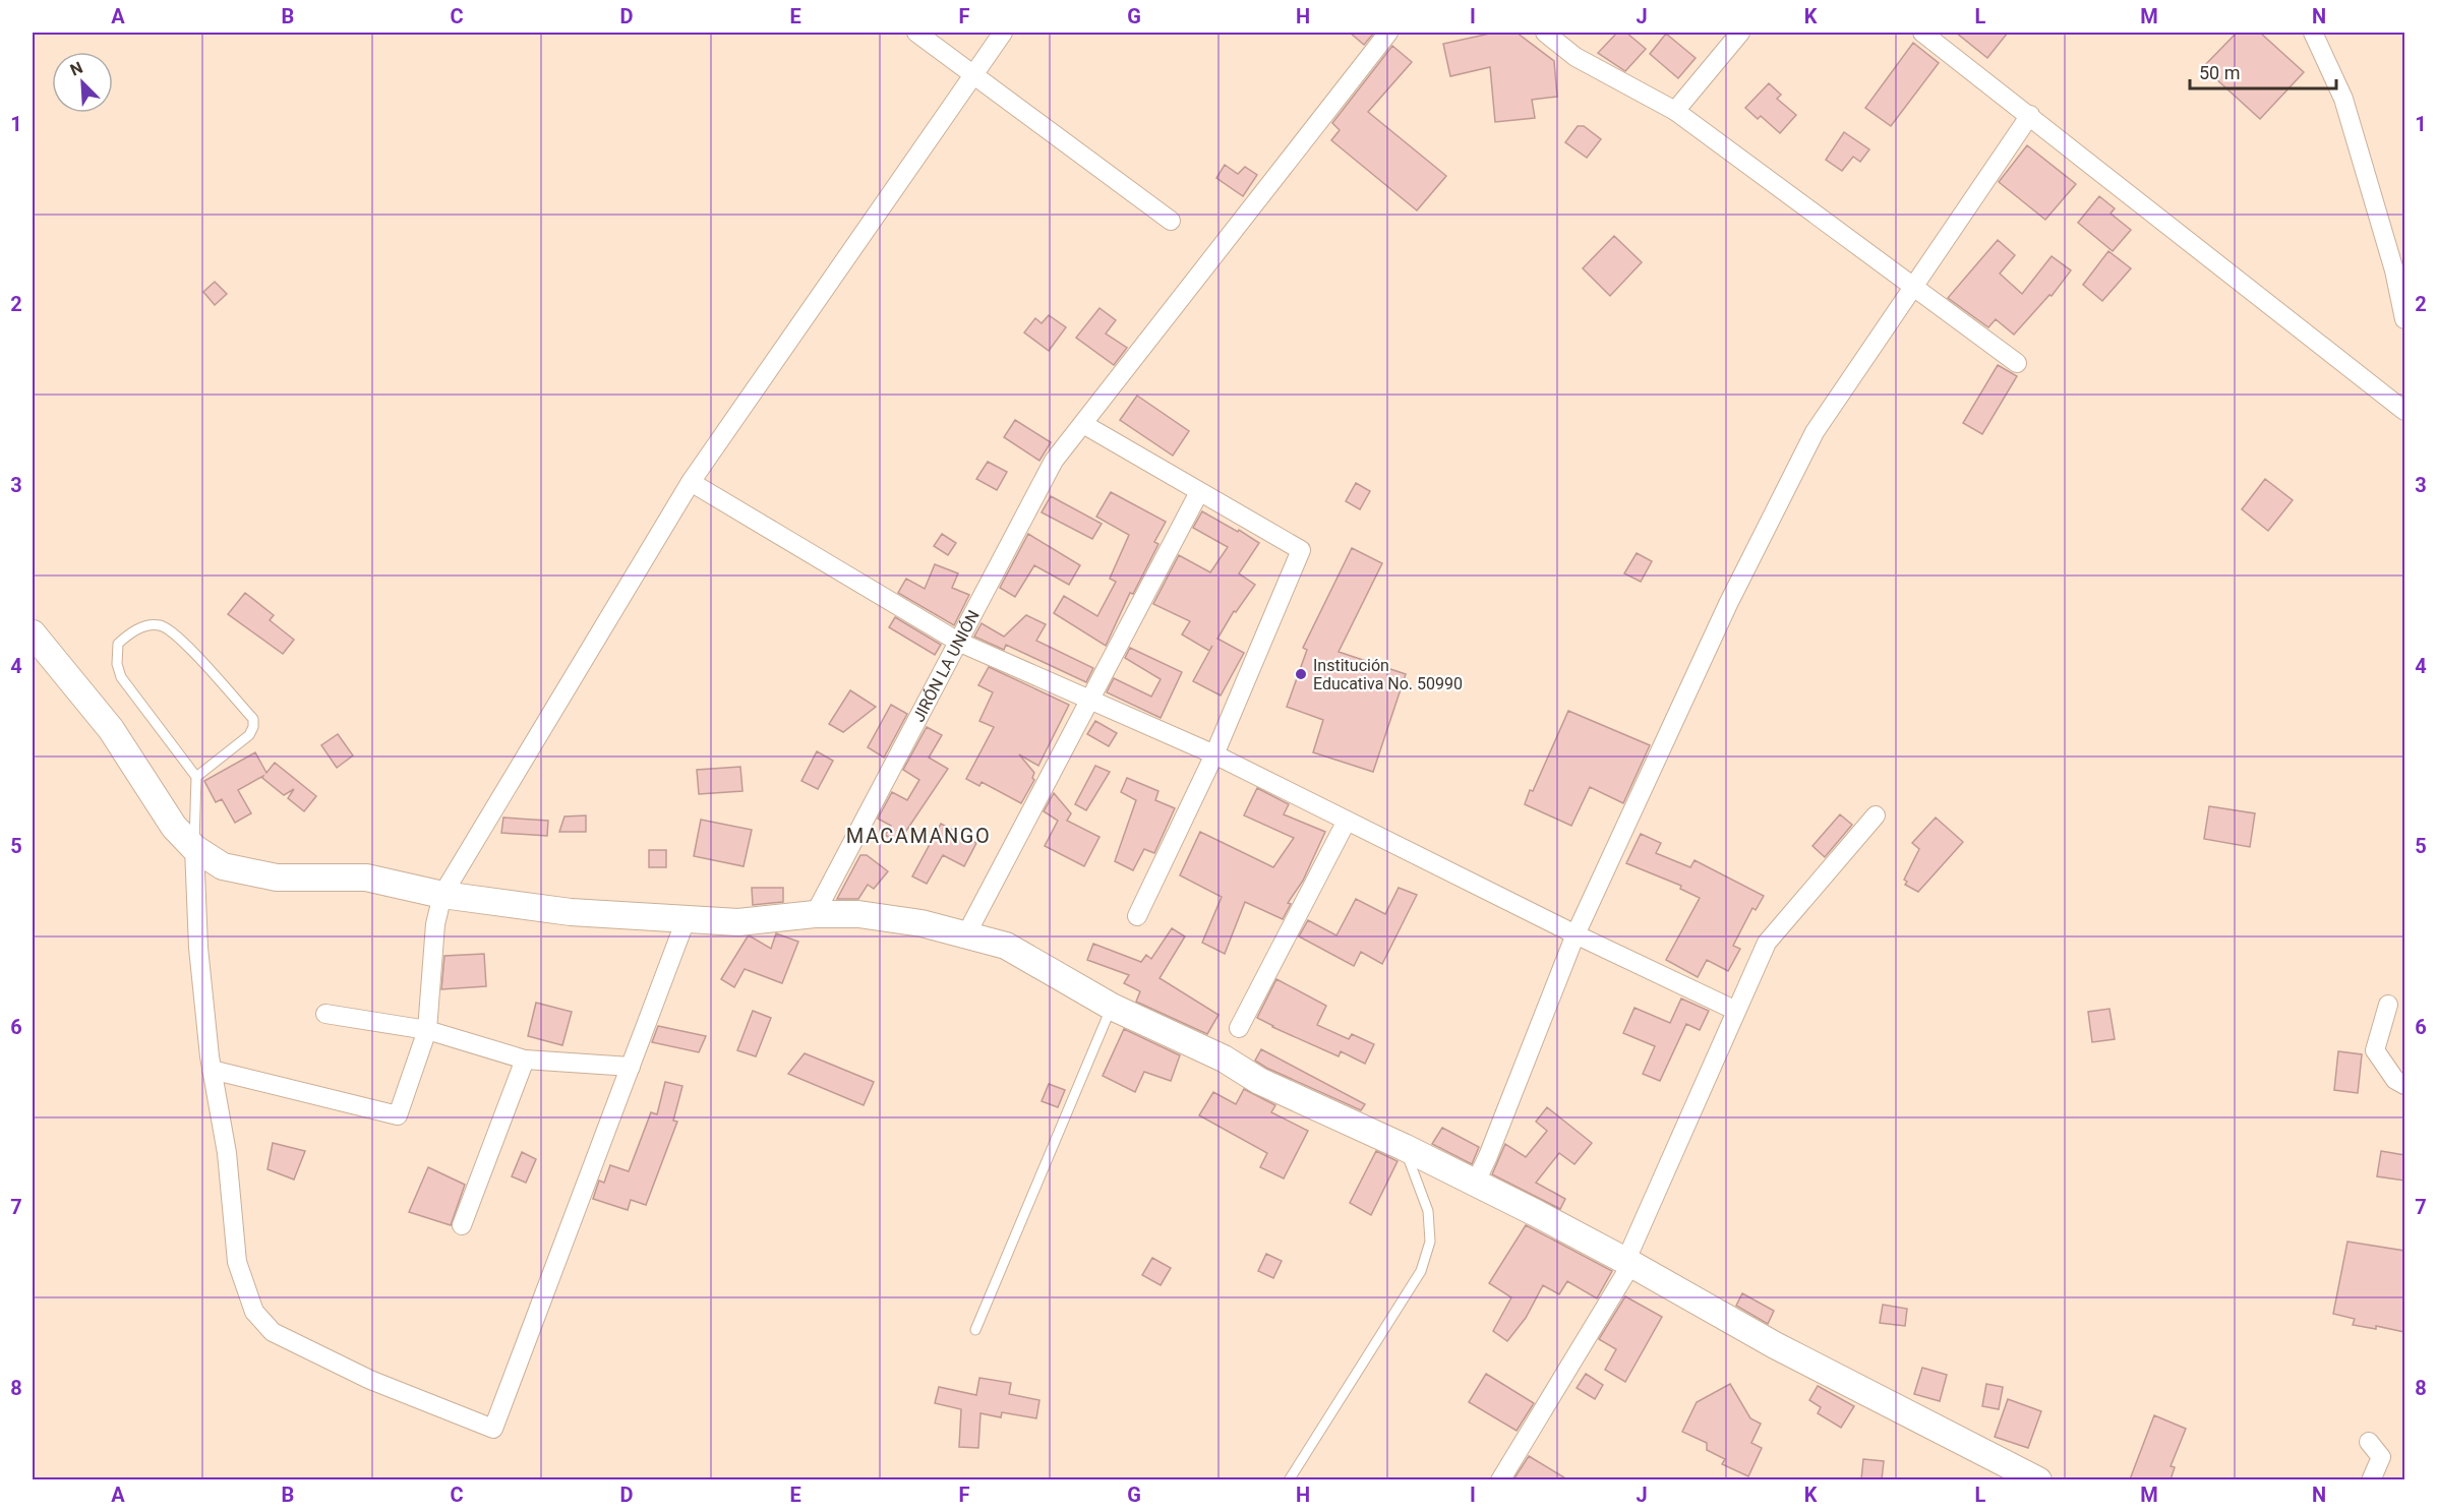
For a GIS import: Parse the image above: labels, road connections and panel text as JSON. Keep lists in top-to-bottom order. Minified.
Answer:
{"streets":{"street":["JIRÓN LA UNIÓN"]},"districts":["MACAMANGO"],"places":["Institución Educativa No. 50990"],"scale_bar":"50 m","north":"top left","grid":{"columns":["A","B","C","D","E","F","G","H","I","J","K","L","M","N"],"rows":["1","2","3","4","5","6","7","8"]}}
